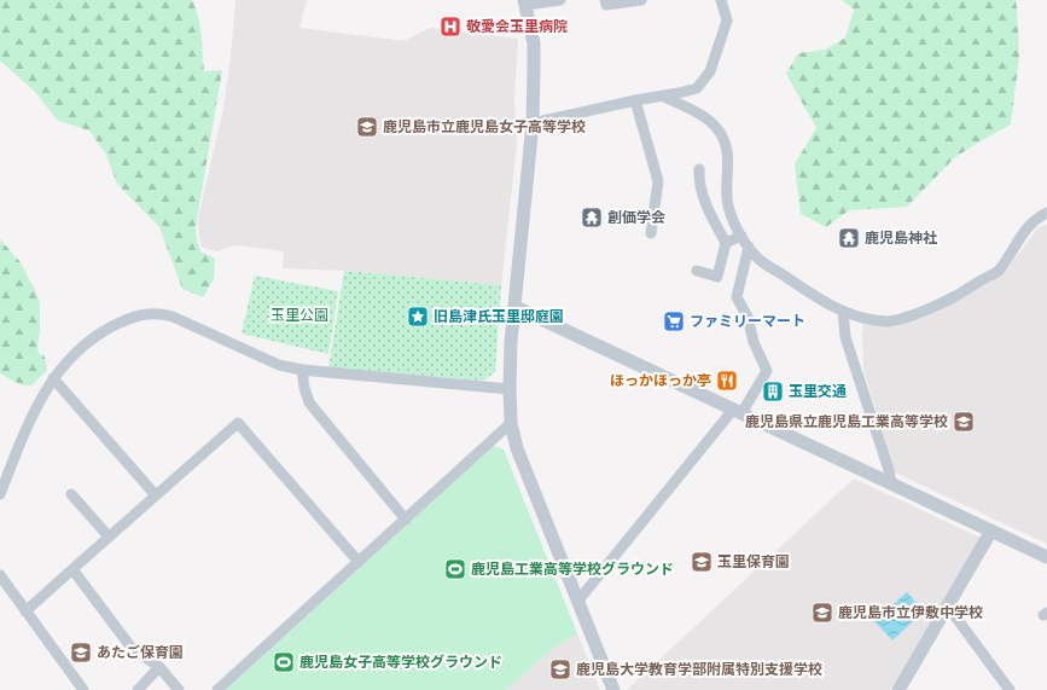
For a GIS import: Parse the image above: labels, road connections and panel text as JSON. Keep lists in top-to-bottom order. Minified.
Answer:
{"parks":["玉里公園"],"places":{"hospital":["敬愛会玉里病院"],"school or university":["鹿児島市立鹿児島女子高等学校","鹿児島県立鹿児島工業高等学校","玉里保育園","鹿児島市立伊敷中学校","あたご保育園","鹿児島大学教育学部附属特別支援学校"],"temple":["創価学会","鹿児島神社"],"place":["旧島津氏玉里邸庭園"],"supermarket":["ファミリーマート"],"restaurant":["ほっかほっか亭"],"building":["玉里交通"],"sports":["鹿児島工業高等学校グラウンド","鹿児島女子高等学校グラウンド"]}}
